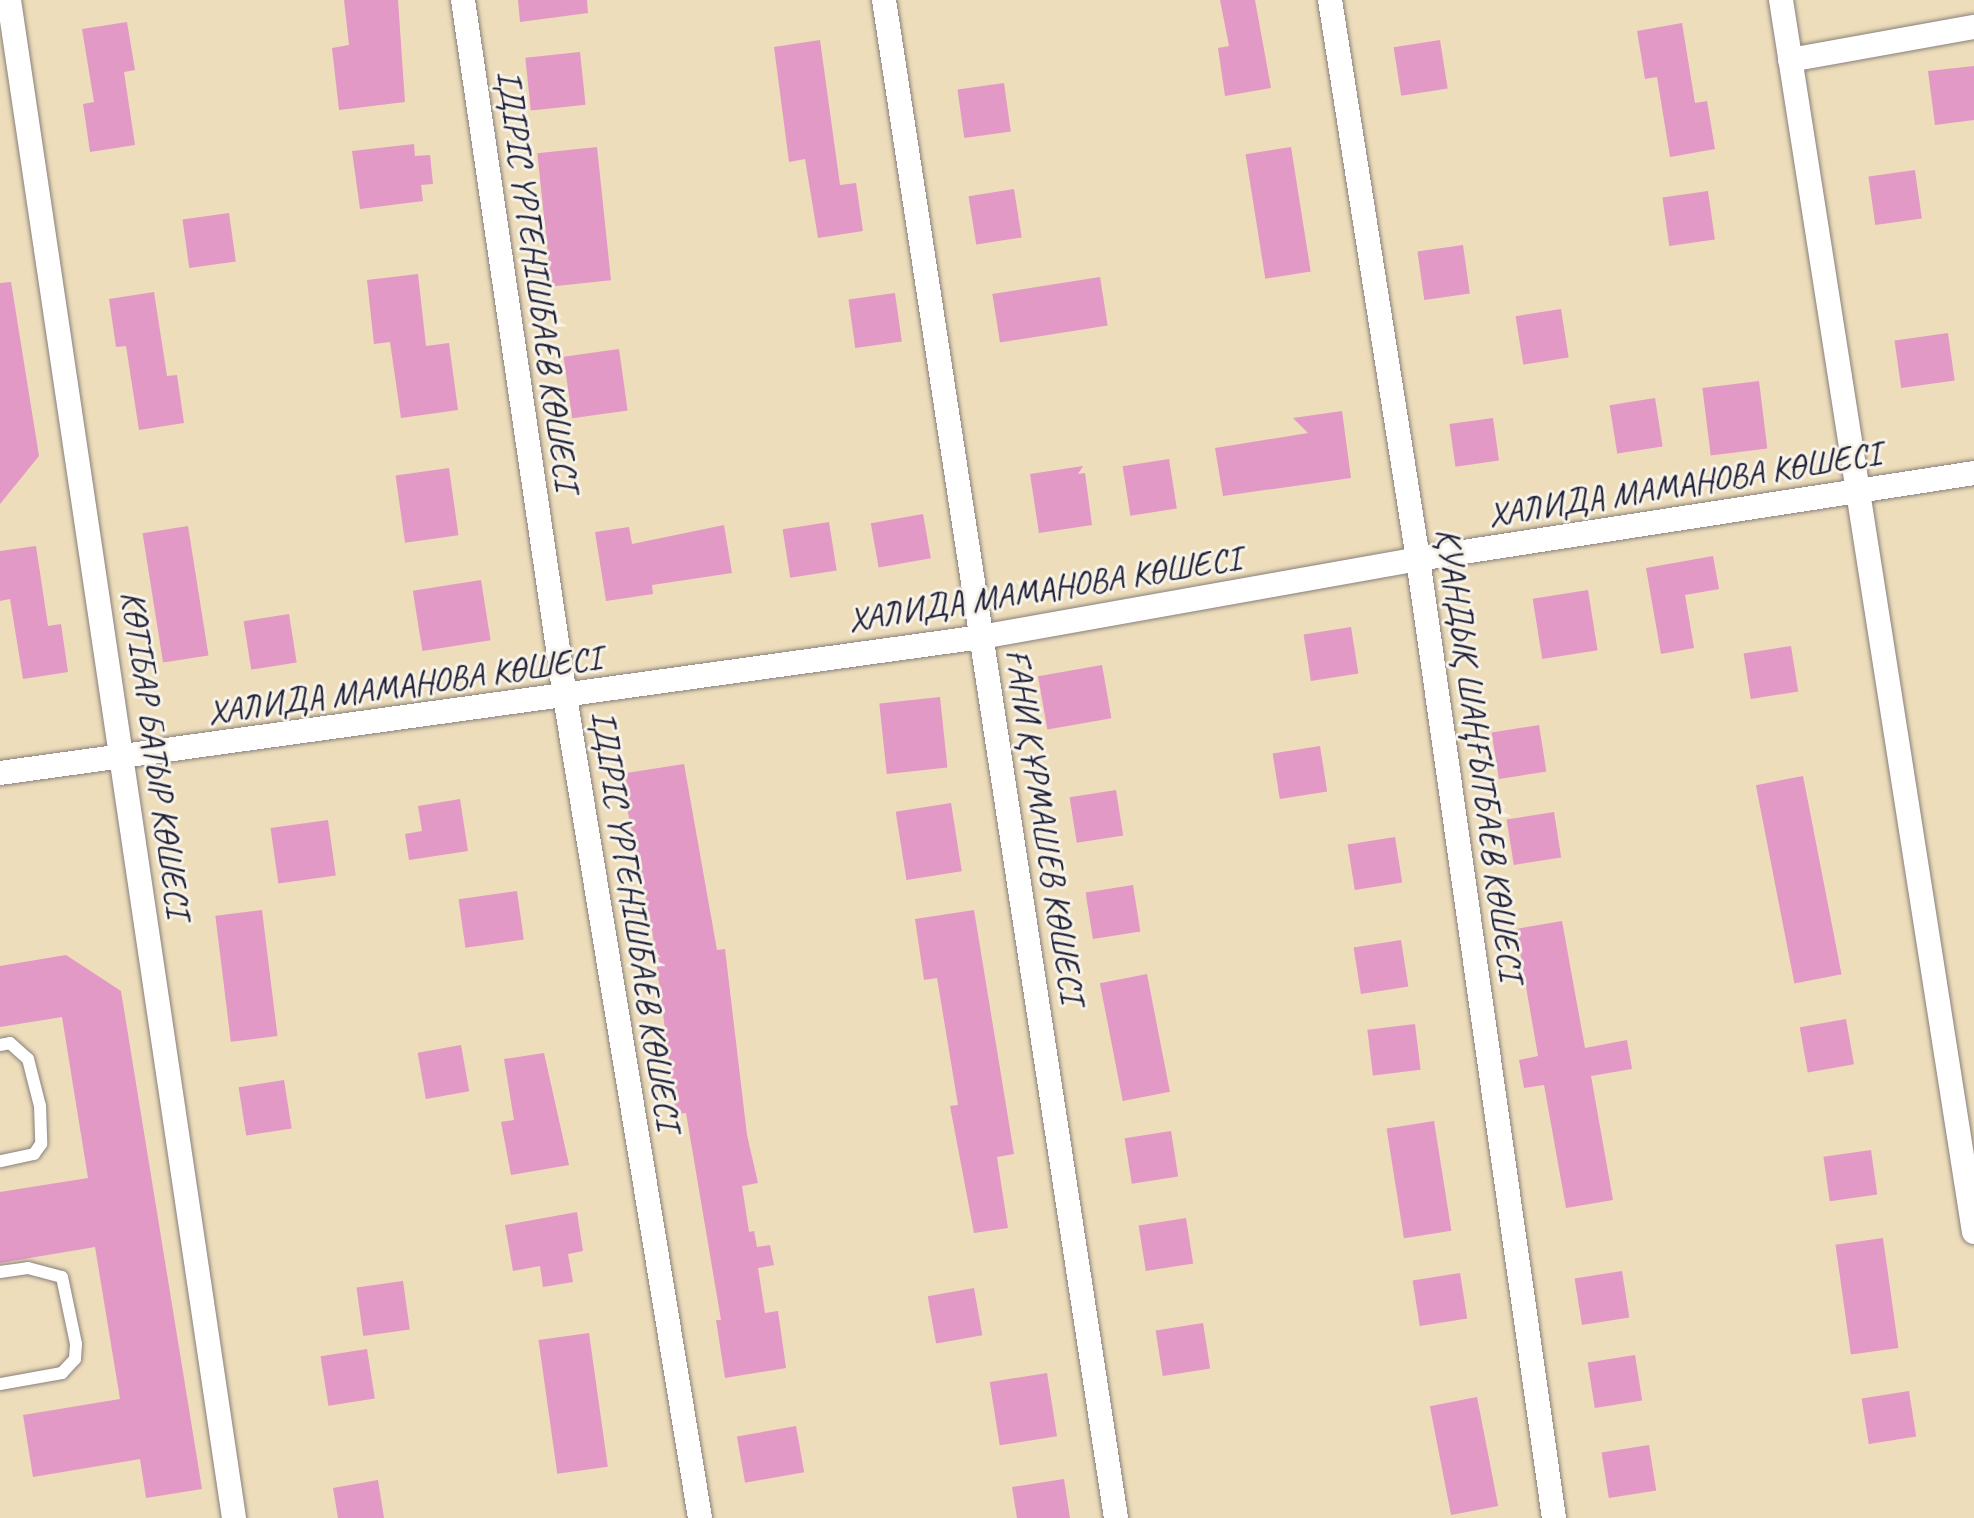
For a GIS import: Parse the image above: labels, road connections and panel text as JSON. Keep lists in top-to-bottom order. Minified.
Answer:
{"streets":{"street":["ІДІРІС ҮРГЕНІШБАЕВ КӨШЕСІ","ХАЛИДА МАМАНОВА КӨШЕСІ","КӨТІБАР БАТЫР КӨШЕСІ","ҚУАНДЫҚ ШАҢҒЫТБАЕВ КӨШЕСІ","ҒАНИ ҚҰРМАШЕВ КӨШЕСІ"]},"crossings":[["ІДІРІС ҮРГЕНІШБАЕВ КӨШЕСІ","ХАЛИДА МАМАНОВА КӨШЕСІ"],["ХАЛИДА МАМАНОВА КӨШЕСІ","КӨТІБАР БАТЫР КӨШЕСІ"],["ХАЛИДА МАМАНОВА КӨШЕСІ","ҚУАНДЫҚ ШАҢҒЫТБАЕВ КӨШЕСІ"],["ХАЛИДА МАМАНОВА КӨШЕСІ","ҒАНИ ҚҰРМАШЕВ КӨШЕСІ"]]}
